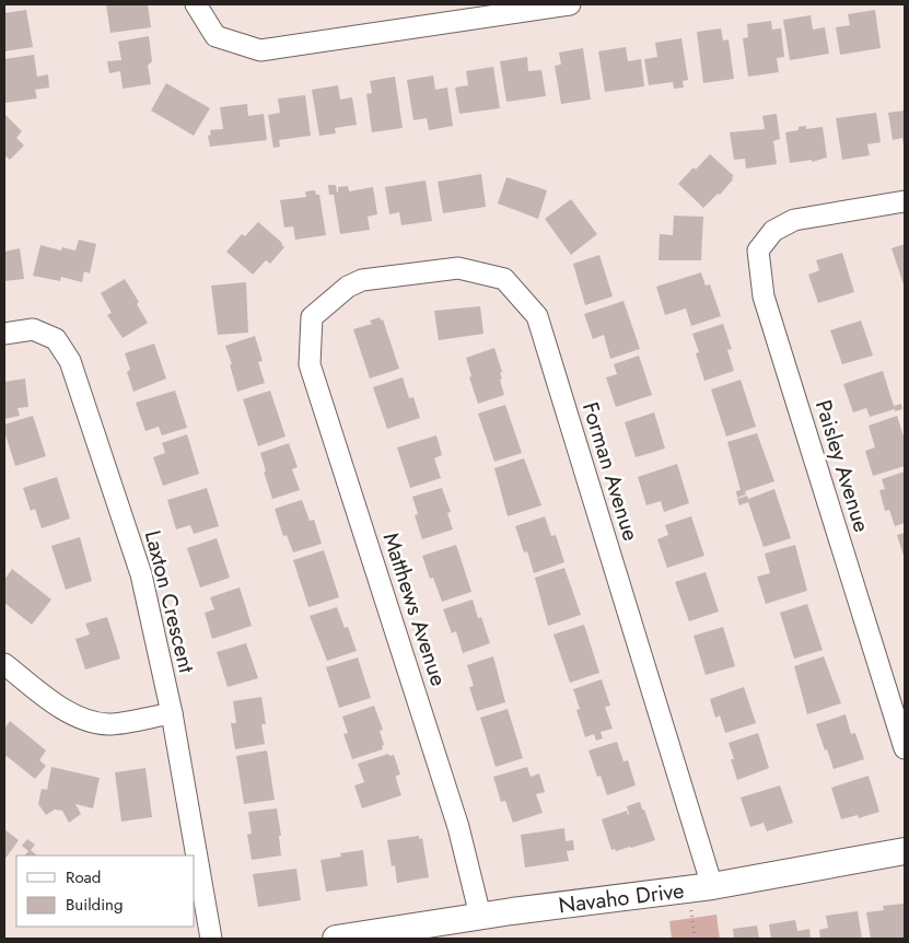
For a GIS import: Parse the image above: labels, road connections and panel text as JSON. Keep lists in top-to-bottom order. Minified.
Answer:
{"streets":{"street":["Paisley Avenue","Forman Avenue","Laxton Crescent","Matthews Avenue","Navaho Drive"]},"crossings":[["Forman Avenue","Matthews Avenue"],["Forman Avenue","Navaho Drive"],["Matthews Avenue","Navaho Drive"]],"legend":["Road","Building"]}
